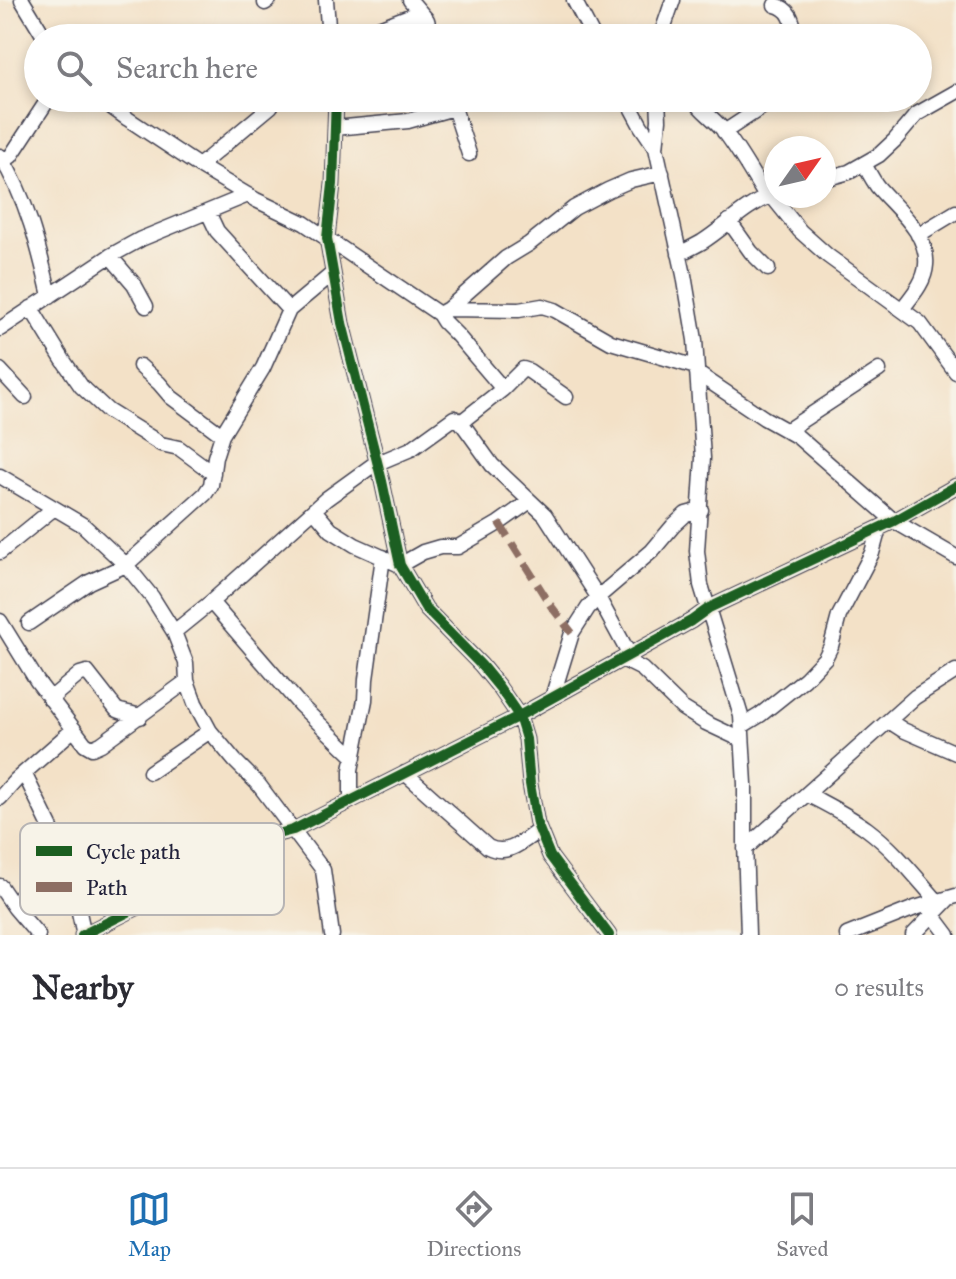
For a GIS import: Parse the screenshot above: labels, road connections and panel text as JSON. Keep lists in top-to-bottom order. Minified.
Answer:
{"legend":["Cycle path","Path"],"north":"top right","page":{"search":"Search here","heading":["Nearby","0 results"],"nav":["Map","Directions","Saved"]}}
